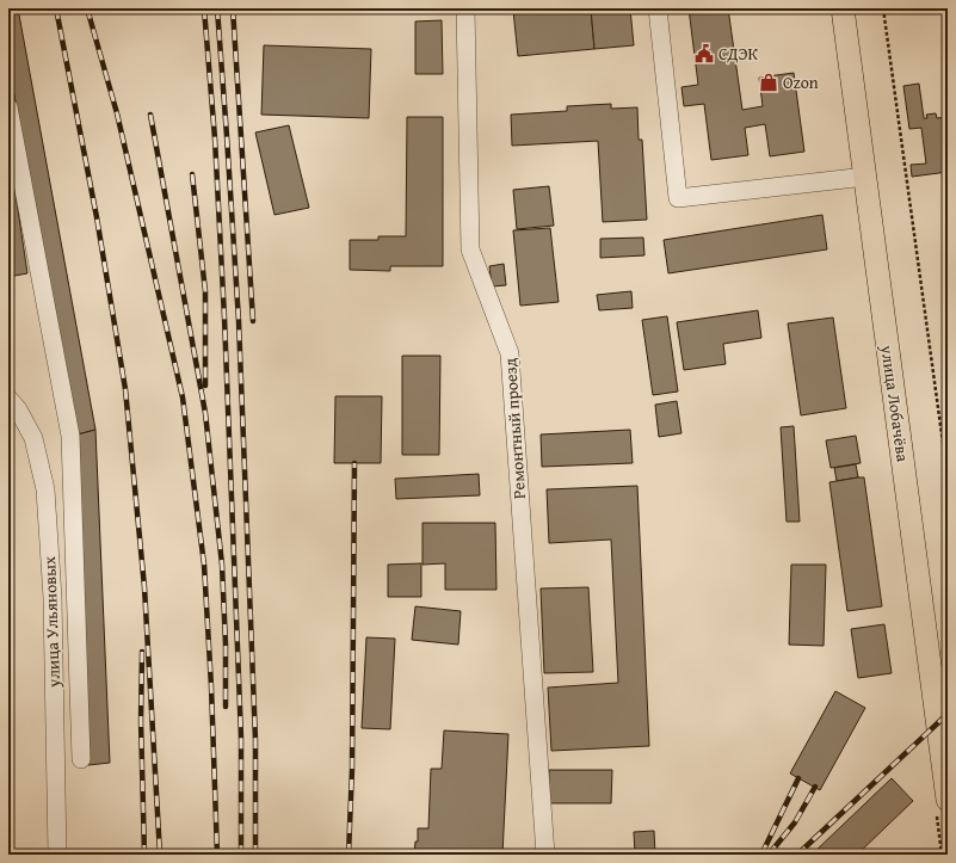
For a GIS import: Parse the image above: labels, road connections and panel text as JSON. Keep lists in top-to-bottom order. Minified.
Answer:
{"streets":{"main road":["улица Лобачёва"],"street":["Ремонтный проезд","улица Ульяновых"]},"places":{"public building":["СДЭК"],"shop":["Ozon"]}}
